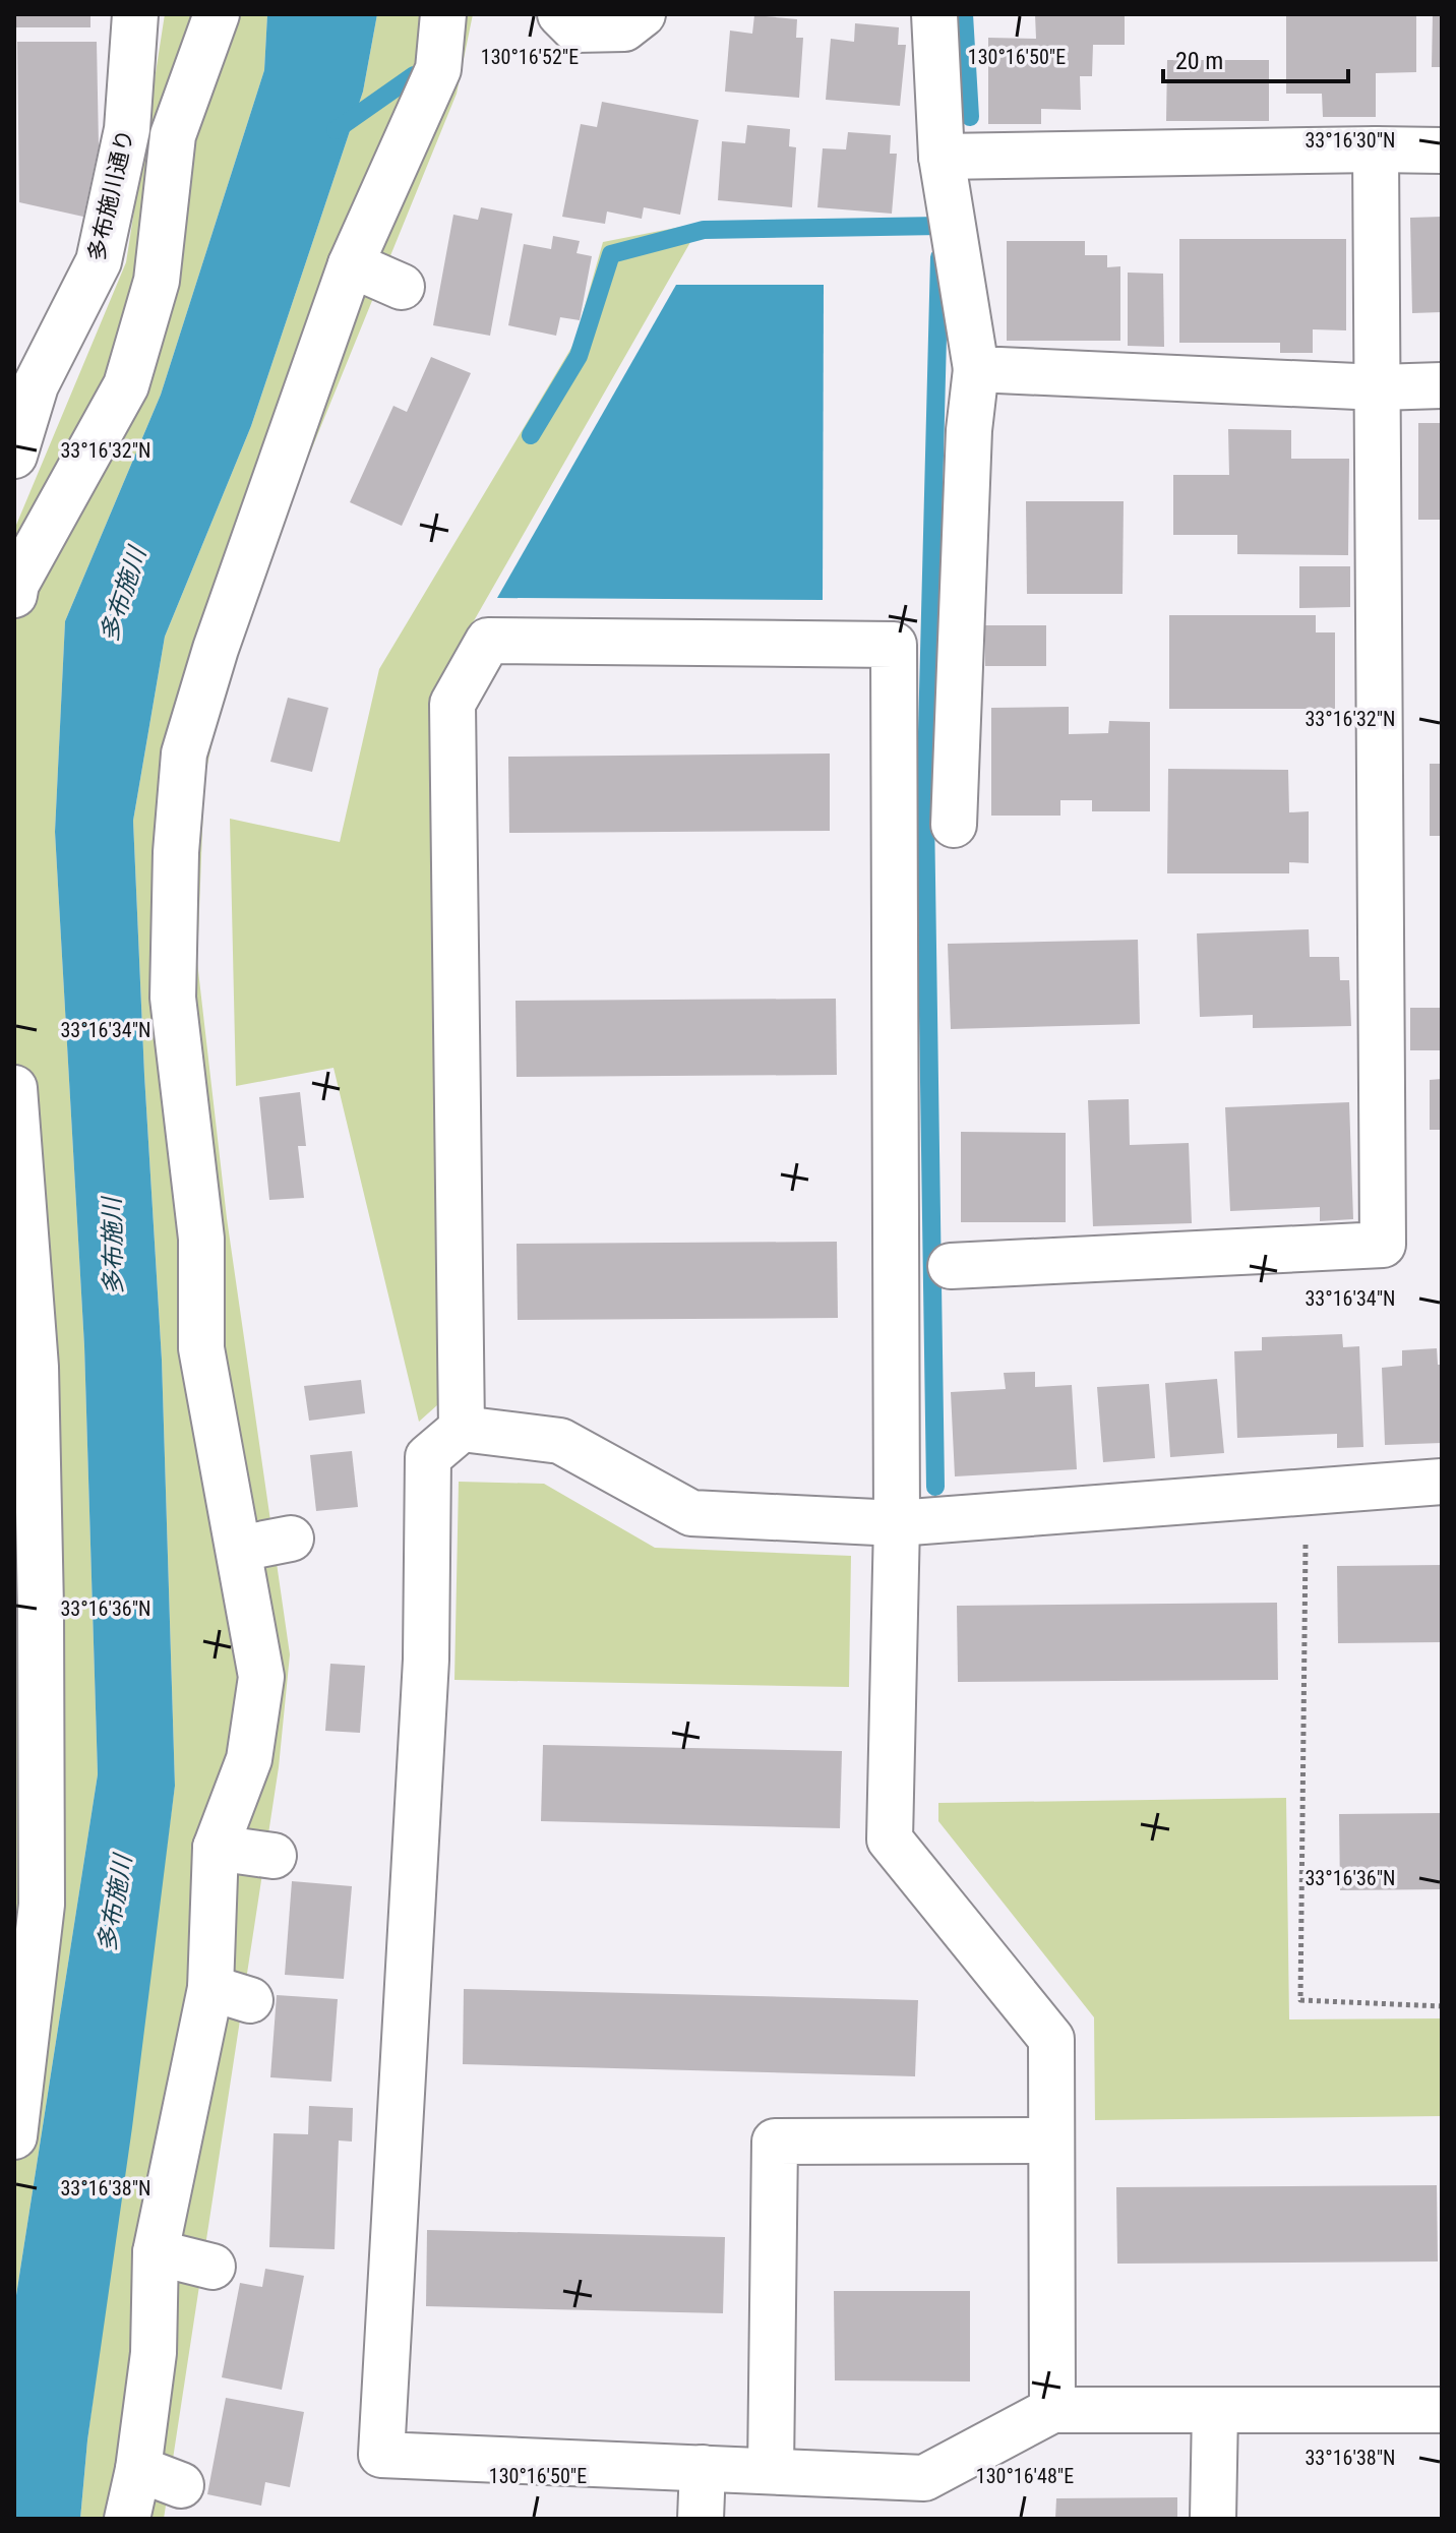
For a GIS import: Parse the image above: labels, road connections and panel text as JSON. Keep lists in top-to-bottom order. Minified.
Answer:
{"streets":{"street":["多布施川通り"]},"water":["多布施川"],"scale_bar":"20 m","coordinates":["130°16'52\"E","130°16'50\"E","33°16'30\"N","33°16'32\"N","33°16'34\"N","33°16'36\"N","33°16'38\"N","130°16'48\"E"]}
